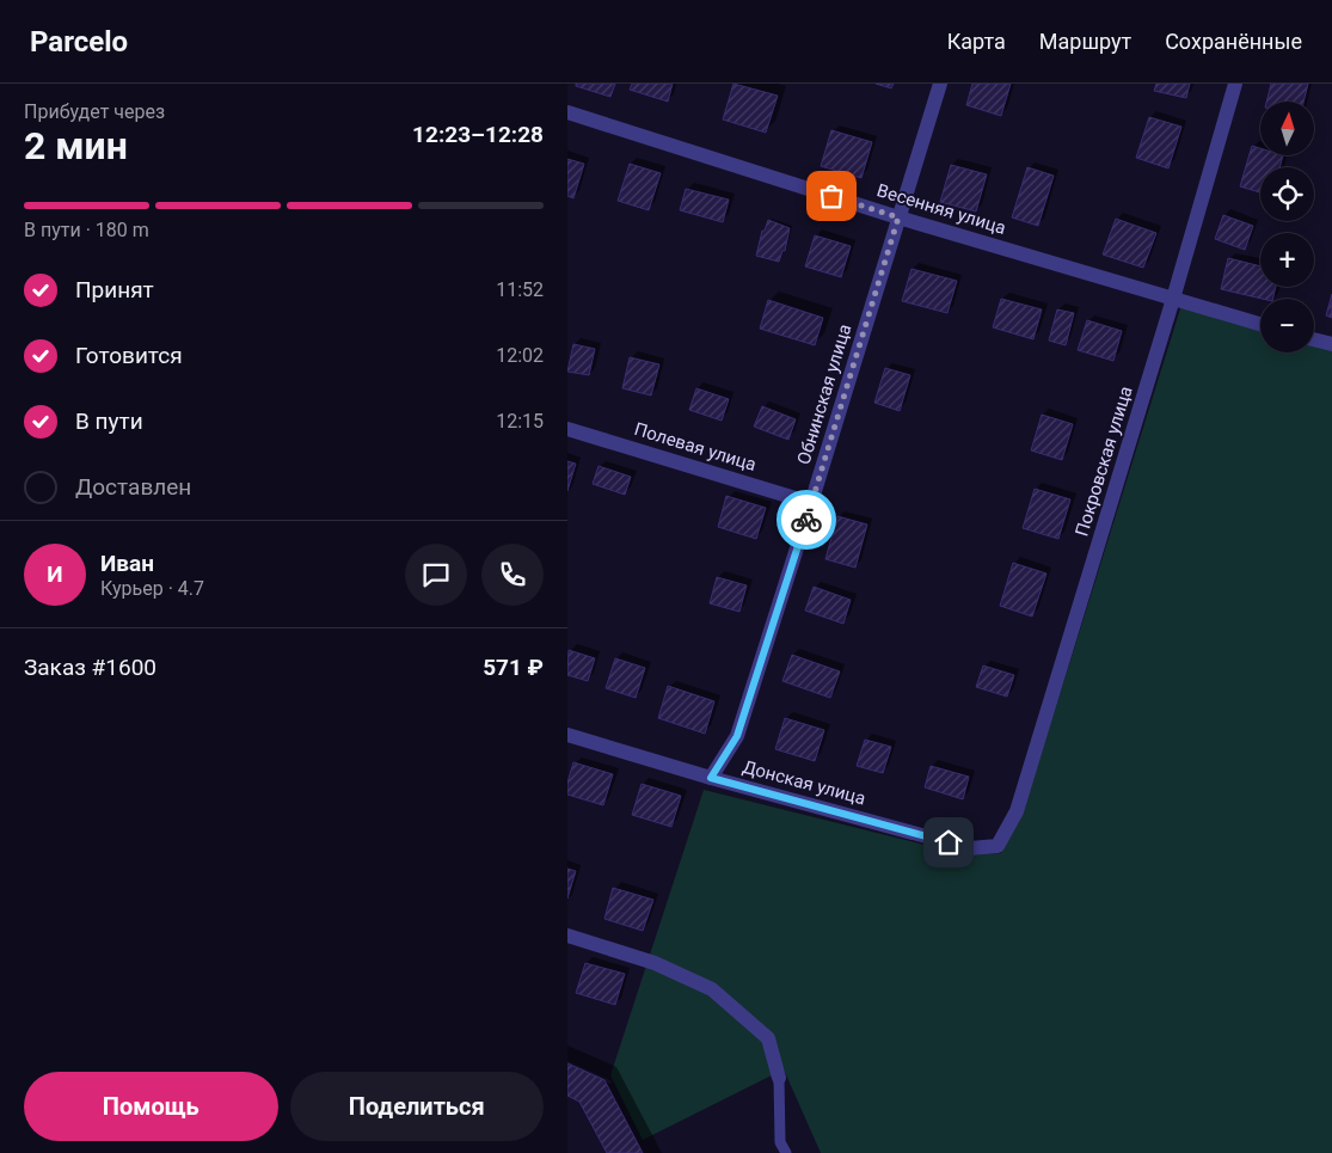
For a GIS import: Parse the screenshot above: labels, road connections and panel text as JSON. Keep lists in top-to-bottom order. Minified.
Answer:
{"streets":{"street":["Весенняя улица","Обнинская улица","Полевая улица","Покровская улица","Донская улица"]},"crossings":[["Весенняя улица","Обнинская улица"],["Весенняя улица","Покровская улица"],["Обнинская улица","Полевая улица"],["Обнинская улица","Донская улица"],["Покровская улица","Донская улица"]],"north":"top","page":{"header":"Parcelo","nav":["Карта","Маршрут","Сохранённые"],"heading":["2 мин","Прибудет через","12:23–12:28"],"panel":["Иван","Курьер · 4.7","Заказ #1600","571 ₽"],"map_buttons":["+","−"],"bar":"В пути · 180 m","list":[["Принят","11:52"],["Готовится","12:02"],["В пути","12:15"],"Доставлен"],"round":"И","buttons":["Помощь","Поделиться"]}}
